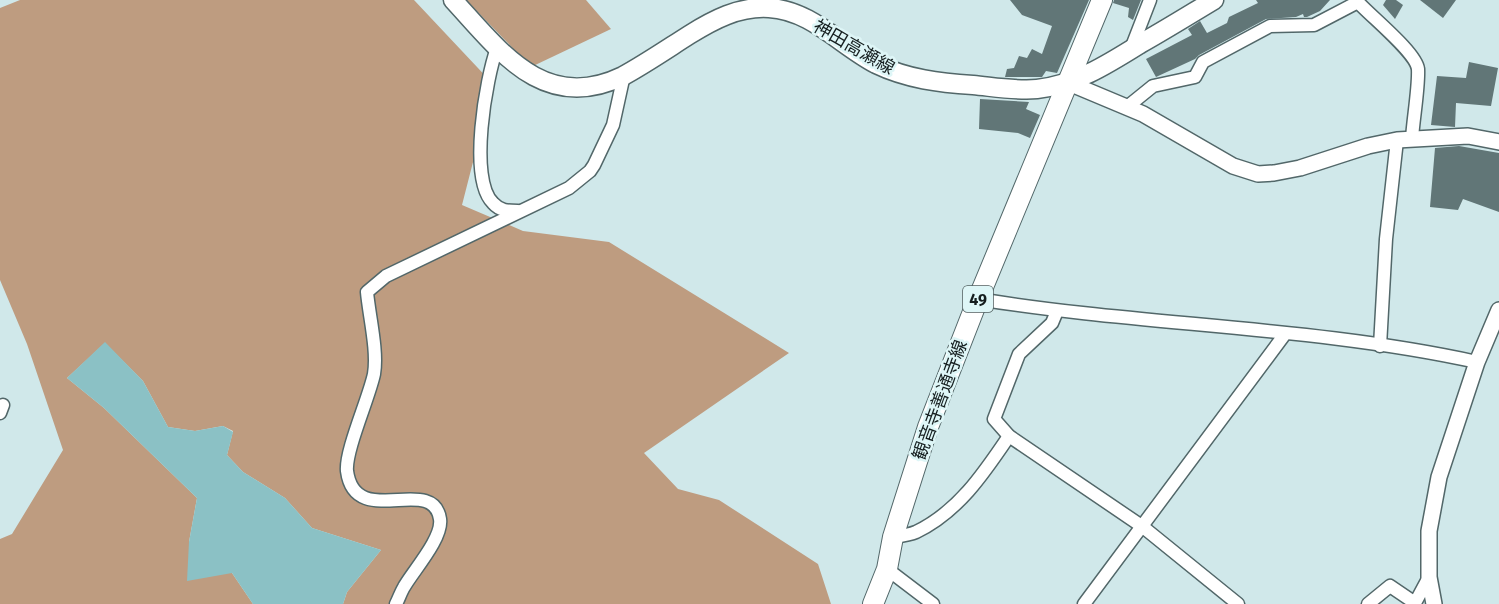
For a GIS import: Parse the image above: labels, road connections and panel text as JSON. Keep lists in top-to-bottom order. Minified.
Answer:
{"streets":{"main road":["神田高瀬線","49","観音寺善通寺線"]},"crossings":[["神田高瀬線","観音寺善通寺線"]]}
